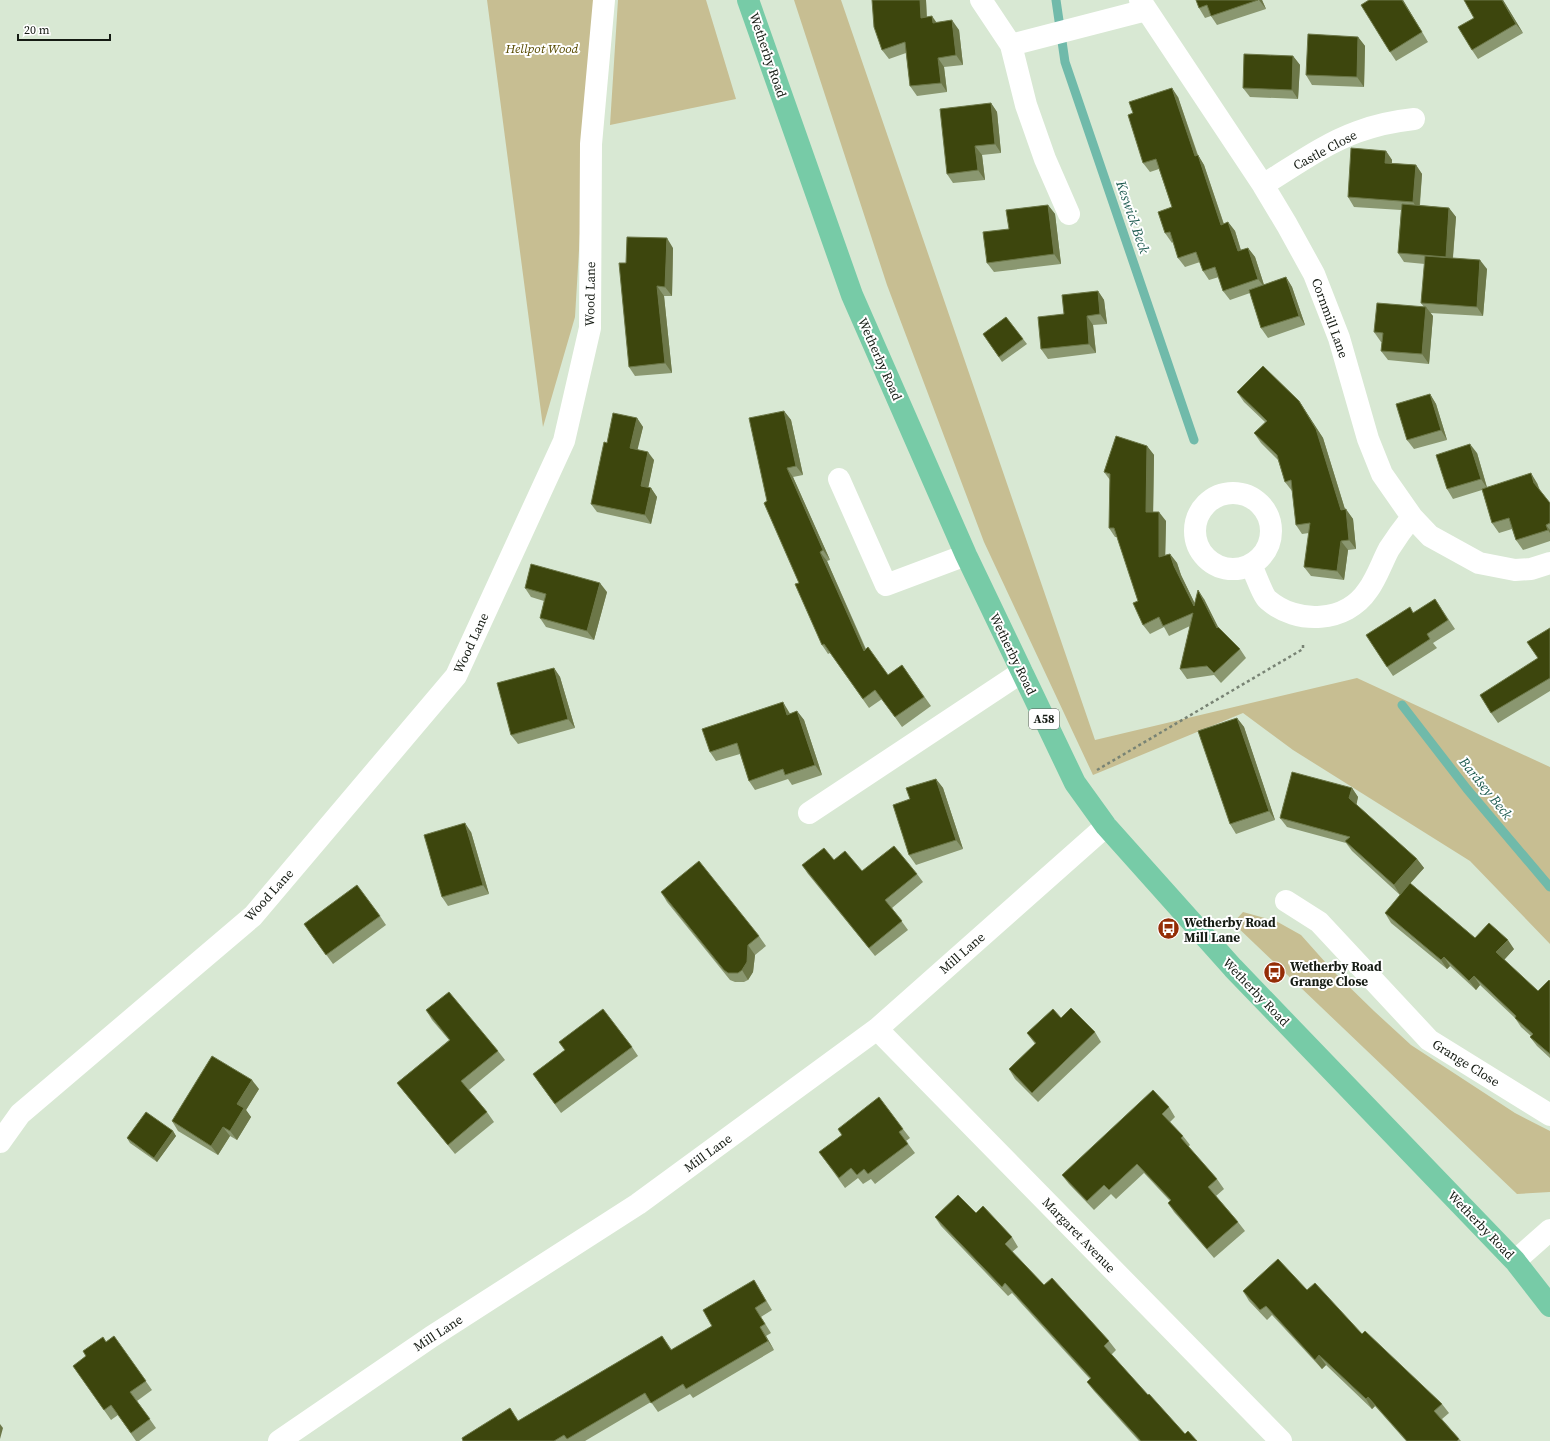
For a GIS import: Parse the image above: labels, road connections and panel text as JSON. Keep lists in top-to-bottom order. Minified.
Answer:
{"streets":{"main road":["Wetherby Road","A58"],"street":["Castle Close","Wood Lane","Cornmill Lane","Mill Lane","Grange Close","Margaret Avenue"]},"crossings":[["Wetherby Road","Mill Lane"],["Castle Close","Cornmill Lane"],["Mill Lane","Margaret Avenue"]],"water":["Keswick Beck","Bardsey Beck"],"parks":["Hellpot Wood"],"places":{"bus stop":["Wetherby Road Mill Lane","Wetherby Road Grange Close"]},"scale_bar":"20 m"}
